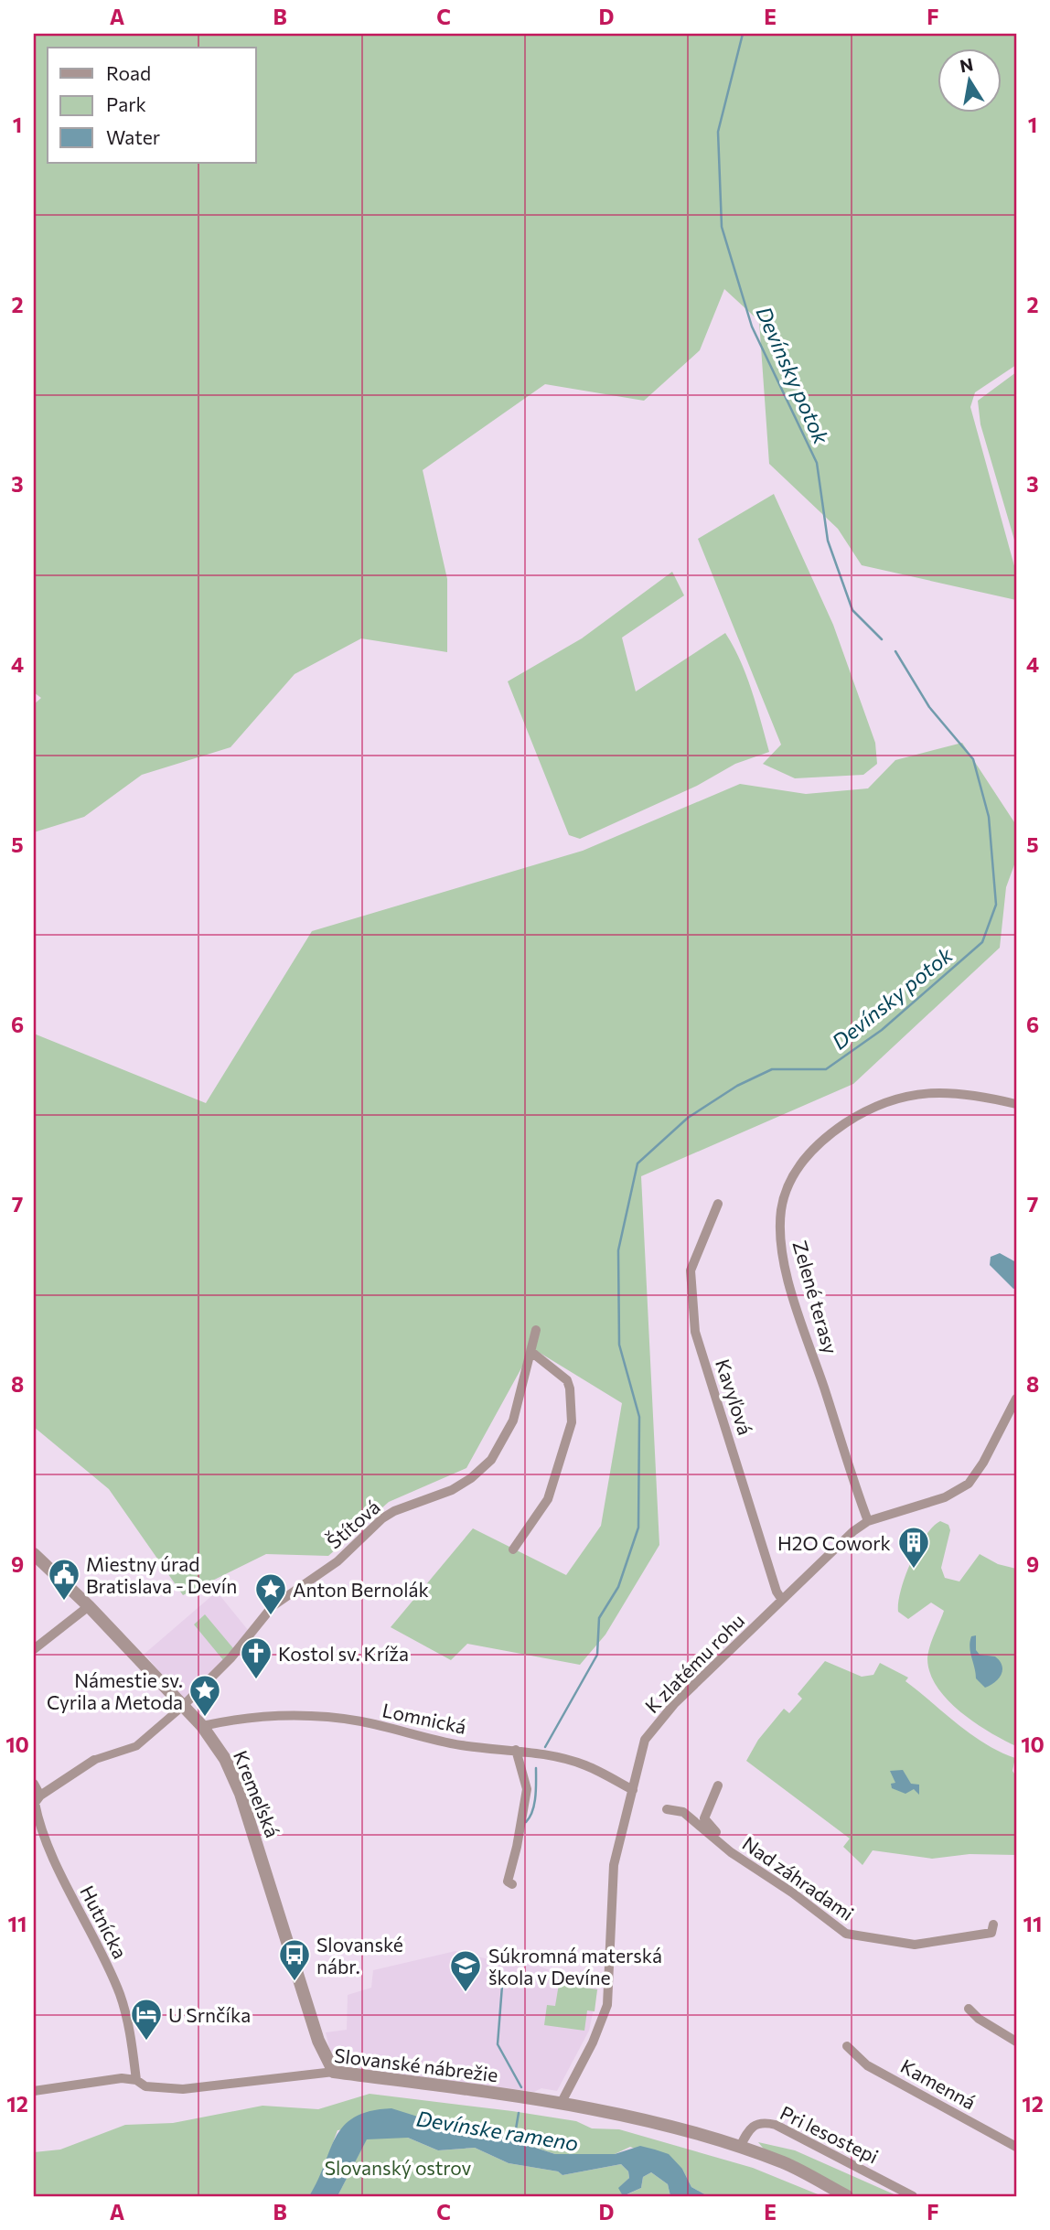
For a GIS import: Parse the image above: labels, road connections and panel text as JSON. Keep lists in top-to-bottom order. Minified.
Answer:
{"streets":{"street":["Zelené terasy","Kavyľová","Štítová","K zlatému rohu","Lomnická","Kremeľská","Nad záhradami","Hutnícka","Slovanské nábrežie","Kamenná","Pri lesostepi"]},"crossings":[["Zelené terasy","K zlatému rohu"],["Kavyľová","K zlatému rohu"],["Štítová","Kremeľská"],["K zlatému rohu","Lomnická"],["K zlatému rohu","Slovanské nábrežie"],["Lomnická","Kremeľská"],["Kremeľská","Slovanské nábrežie"],["Hutnícka","Slovanské nábrežie"],["Slovanské nábrežie","Pri lesostepi"]],"water":["Devínsky potok","Devínske rameno"],"parks":["Slovanský ostrov"],"places":{"building":["H2O Cowork"],"public building":["Miestny úrad Bratislava - Devín"],"place":["Anton Bernolák","Námestie sv. Cyrila a Metoda"],"church":["Kostol sv. Kríža"],"bus stop":["Slovanské nábr."],"school or university":["Súkromná materská škola v Devíne"],"hotel":["U Srnčíka"]},"legend":["Road","Park","Water"],"north":"top","grid":{"columns":["A","B","C","D","E","F"],"rows":["1","2","3","4","5","6","7","8","9","10","11","12"]}}
